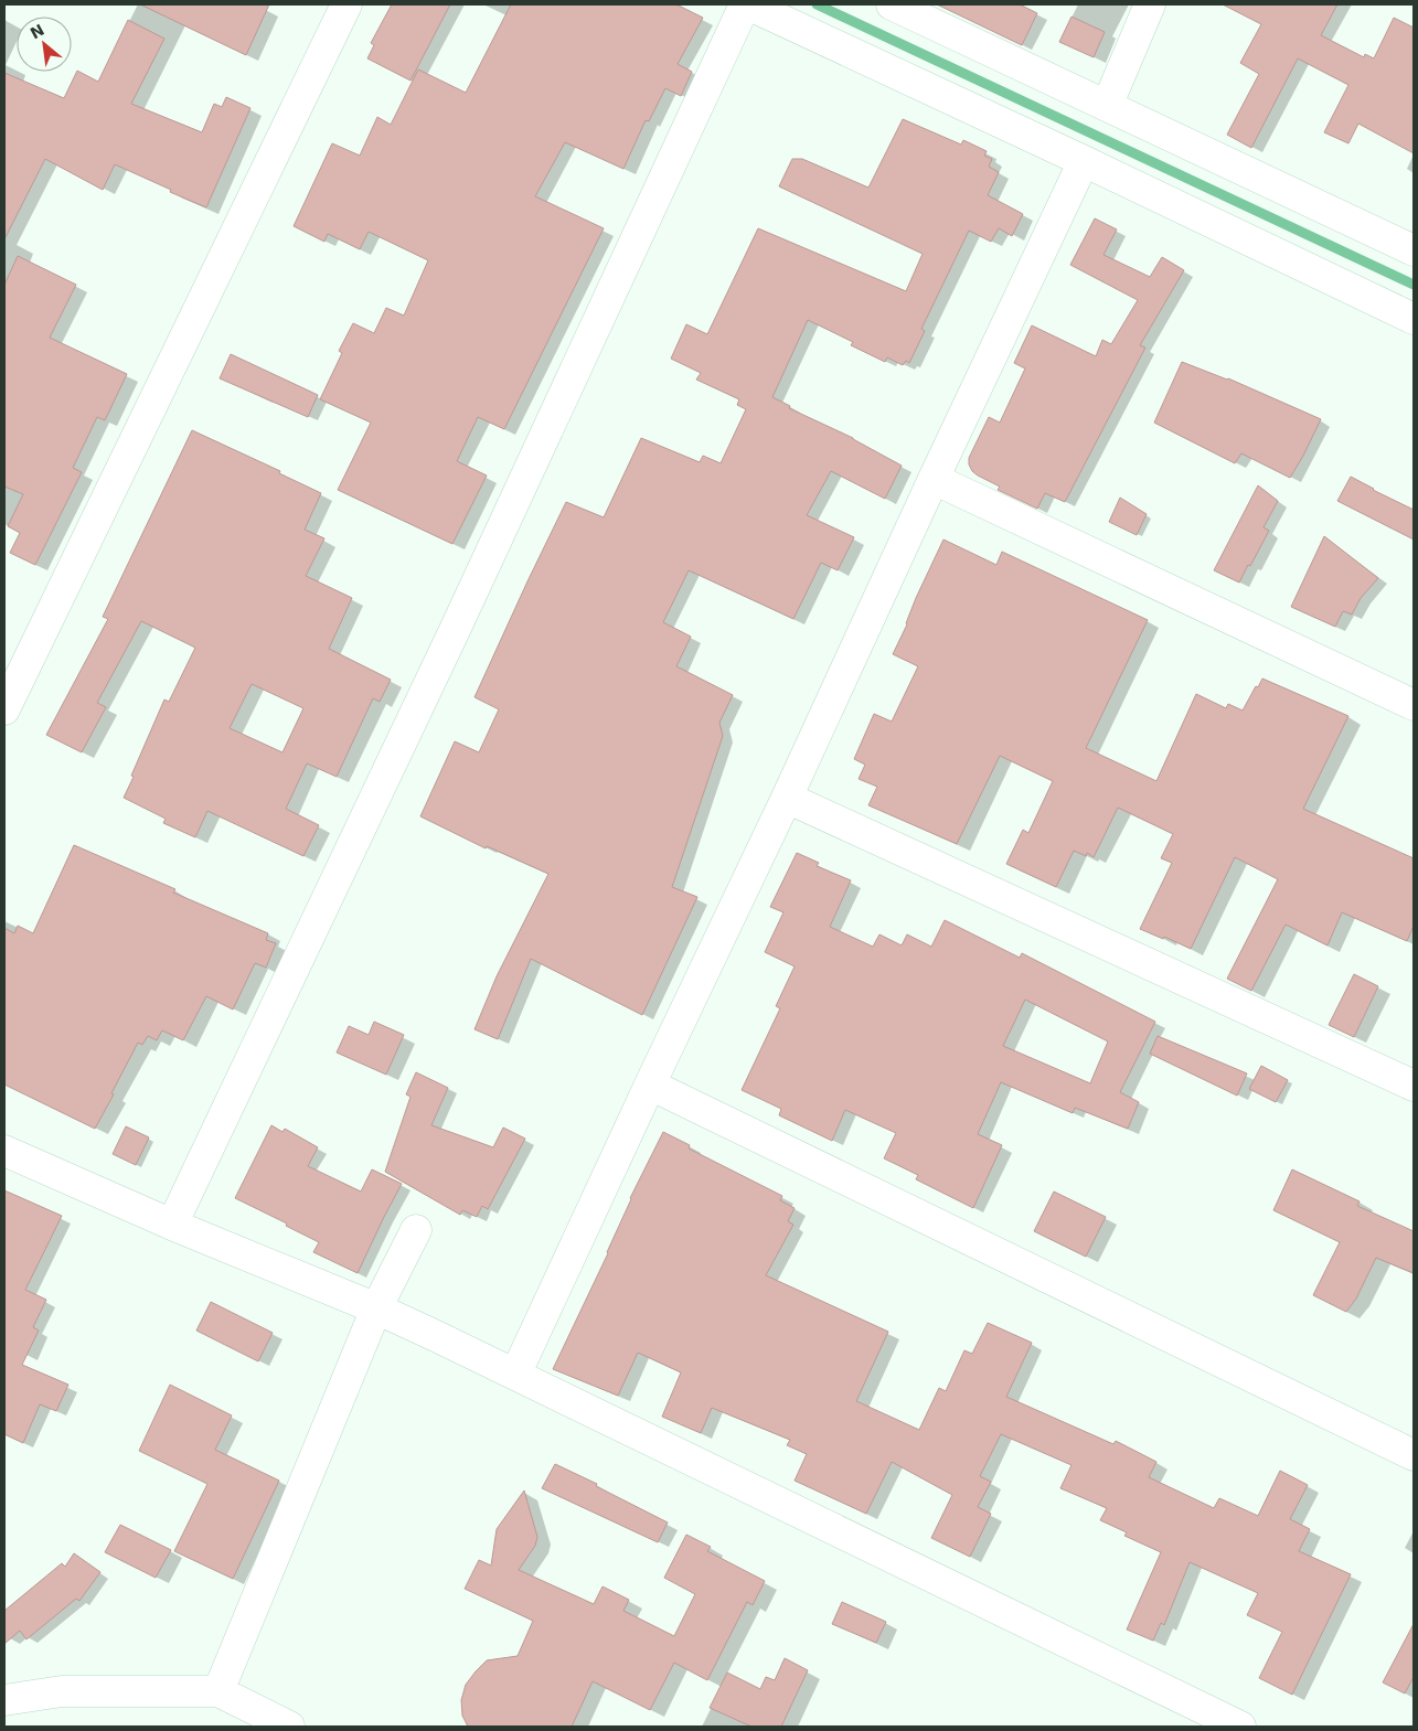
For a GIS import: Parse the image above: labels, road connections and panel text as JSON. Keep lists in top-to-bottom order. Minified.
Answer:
{"north":"top left"}
